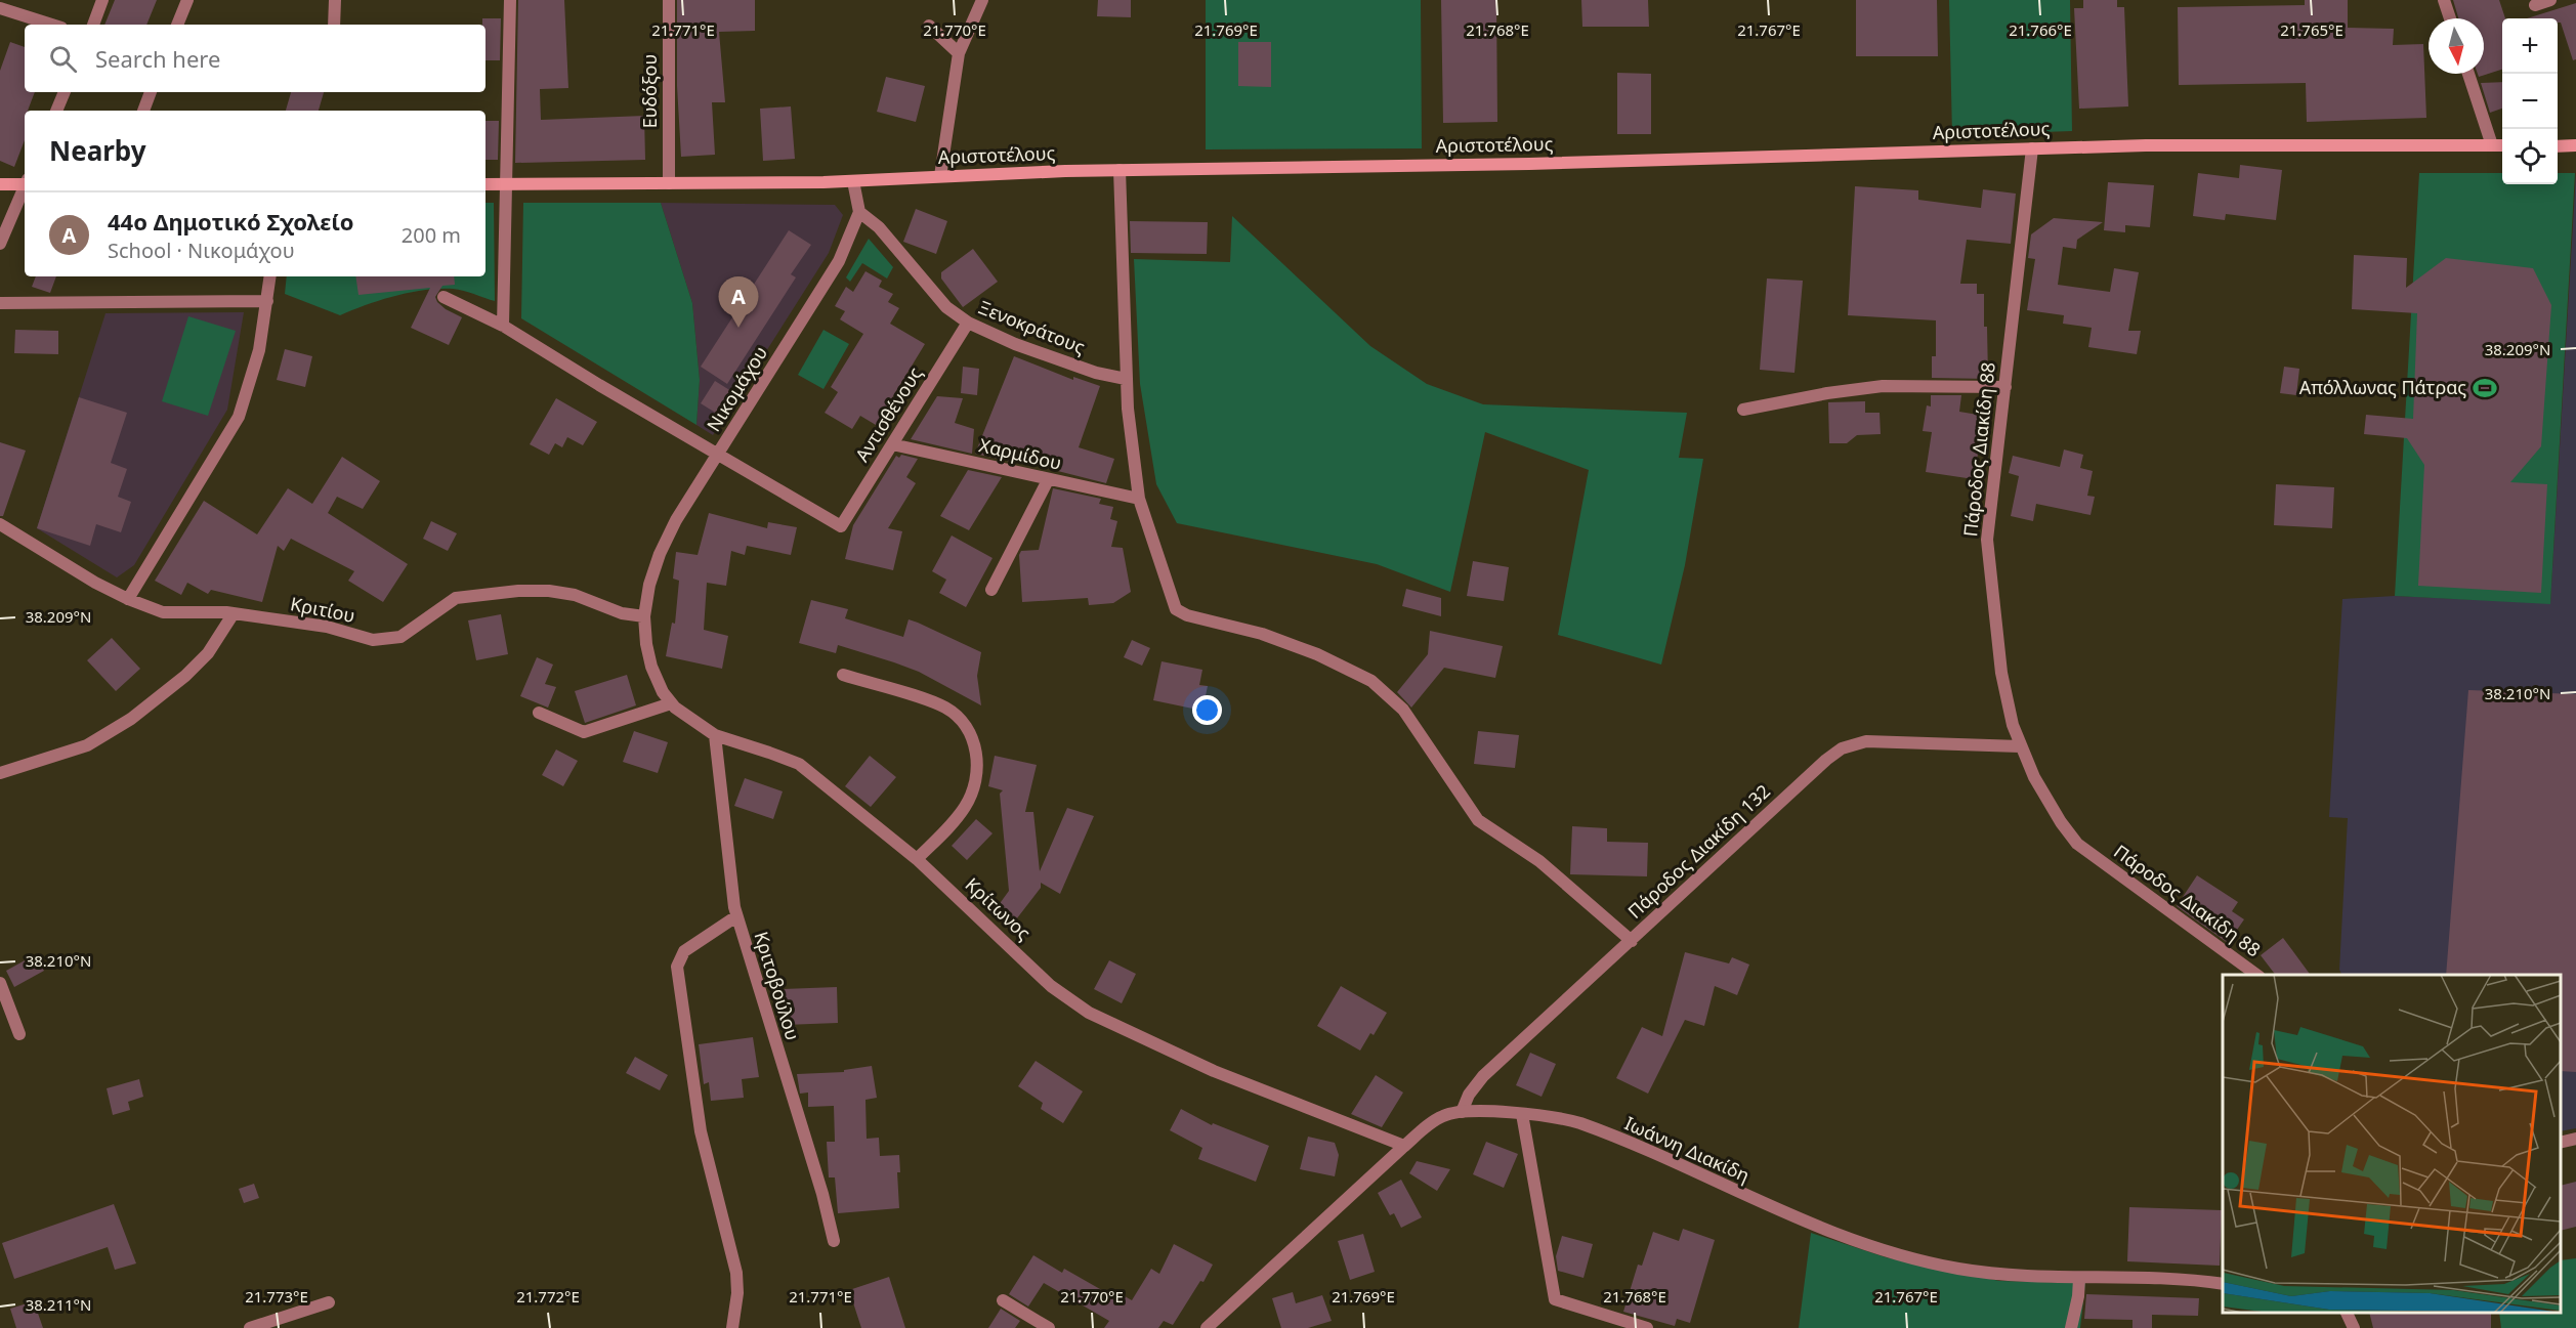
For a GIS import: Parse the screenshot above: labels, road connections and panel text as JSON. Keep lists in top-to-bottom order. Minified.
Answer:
{"streets":{"main road":["Αριστοτέλους"],"street":["Ευδόξου","Ξενοκράτους","Νικομάχου","Αντισθένους","Πάροδος Διακίδη 88","Χαρμίδου","Κριτίου","Πάροδος Διακίδη 132","Κρίτωνος","Κριτοβούλου","Ιωάννη Διακίδη"]},"crossings":[["Ευδόξου","Αριστοτέλους"],["Αριστοτέλους","Πάροδος Διακίδη 88"],["Ξενοκράτους","Νικομάχου"],["Ξενοκράτους","Αντισθένους"],["Νικομάχου","Αντισθένους"],["Νικομάχου","Κριτίου"],["Νικομάχου","Κρίτωνος"],["Αντισθένους","Χαρμίδου"],["Πάροδος Διακίδη 88","Πάροδος Διακίδη 132"],["Κριτίου","Κρίτωνος"],["Πάροδος Διακίδη 132","Ιωάννη Διακίδη"],["Κρίτωνος","Κριτοβούλου"],["Κρίτωνος","Ιωάννη Διακίδη"]],"places":{"sports":["Απόλλωνας Πάτρας"]},"north":"bottom","page":{"map_buttons":["+","−"],"search":"Search here","heading":"Nearby","list":[{"mark":"A","name":"44ο Δημοτικό Σχολείο","note":"School · Νικομάχου","value":"200 m"}],"pins":"A"},"coordinates":["21.771°E","21.770°E","21.769°E","21.768°E","21.767°E","21.766°E","21.765°E","38.209°N","38.210°N","21.773°E","21.772°E","38.211°N"]}
